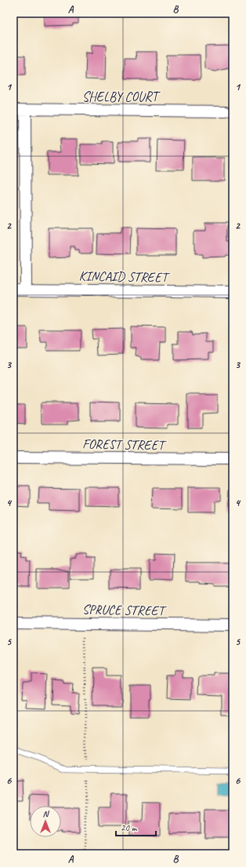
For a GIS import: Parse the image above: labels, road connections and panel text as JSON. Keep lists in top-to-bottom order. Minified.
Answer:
{"streets":{"street":["SHELBY COURT","KINCAID STREET","FOREST STREET","SPRUCE STREET"]},"scale_bar":"20 m","north":"top","grid":{"columns":["A","B"],"rows":["1","2","3","4","5","6"]}}
